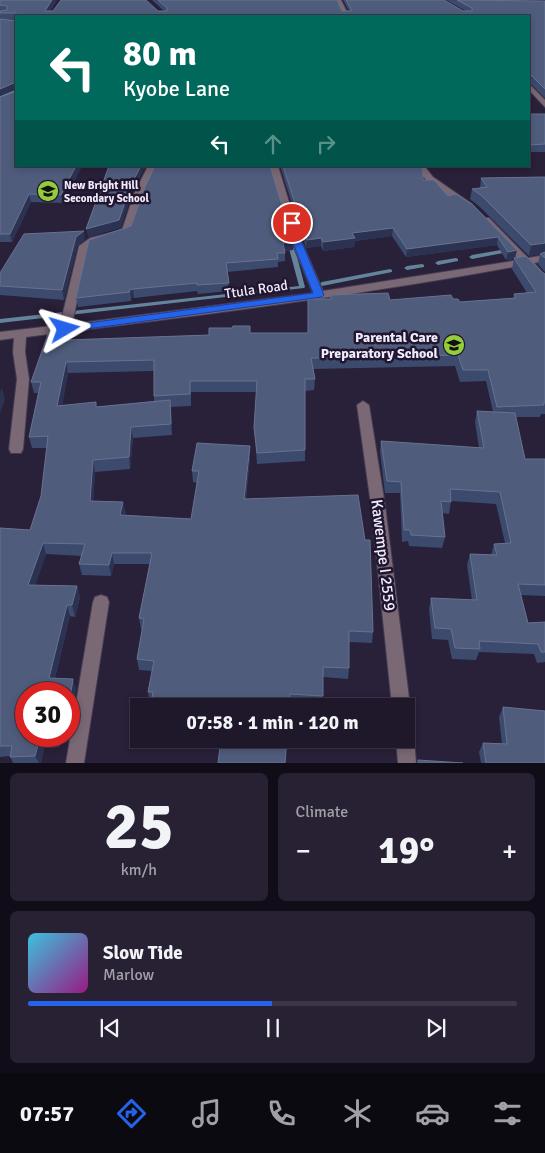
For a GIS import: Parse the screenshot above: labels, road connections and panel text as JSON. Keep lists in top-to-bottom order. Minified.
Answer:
{"streets":{"street":["Ttula Road","Kawempe I 2559"]},"places":{"school or university":["New Bright Hill Secondary School","Parental Care Preparatory School"]},"page":{"turn":["80 m","Kyobe Lane"],"limit":"30","trip":"07:58 · 1 min · 120 m","tile":[["25","km/h"],"Climate"],"heat":["−","19°","+"],"song":["Slow Tide","Marlow"],"tabs":"07:57"}}
